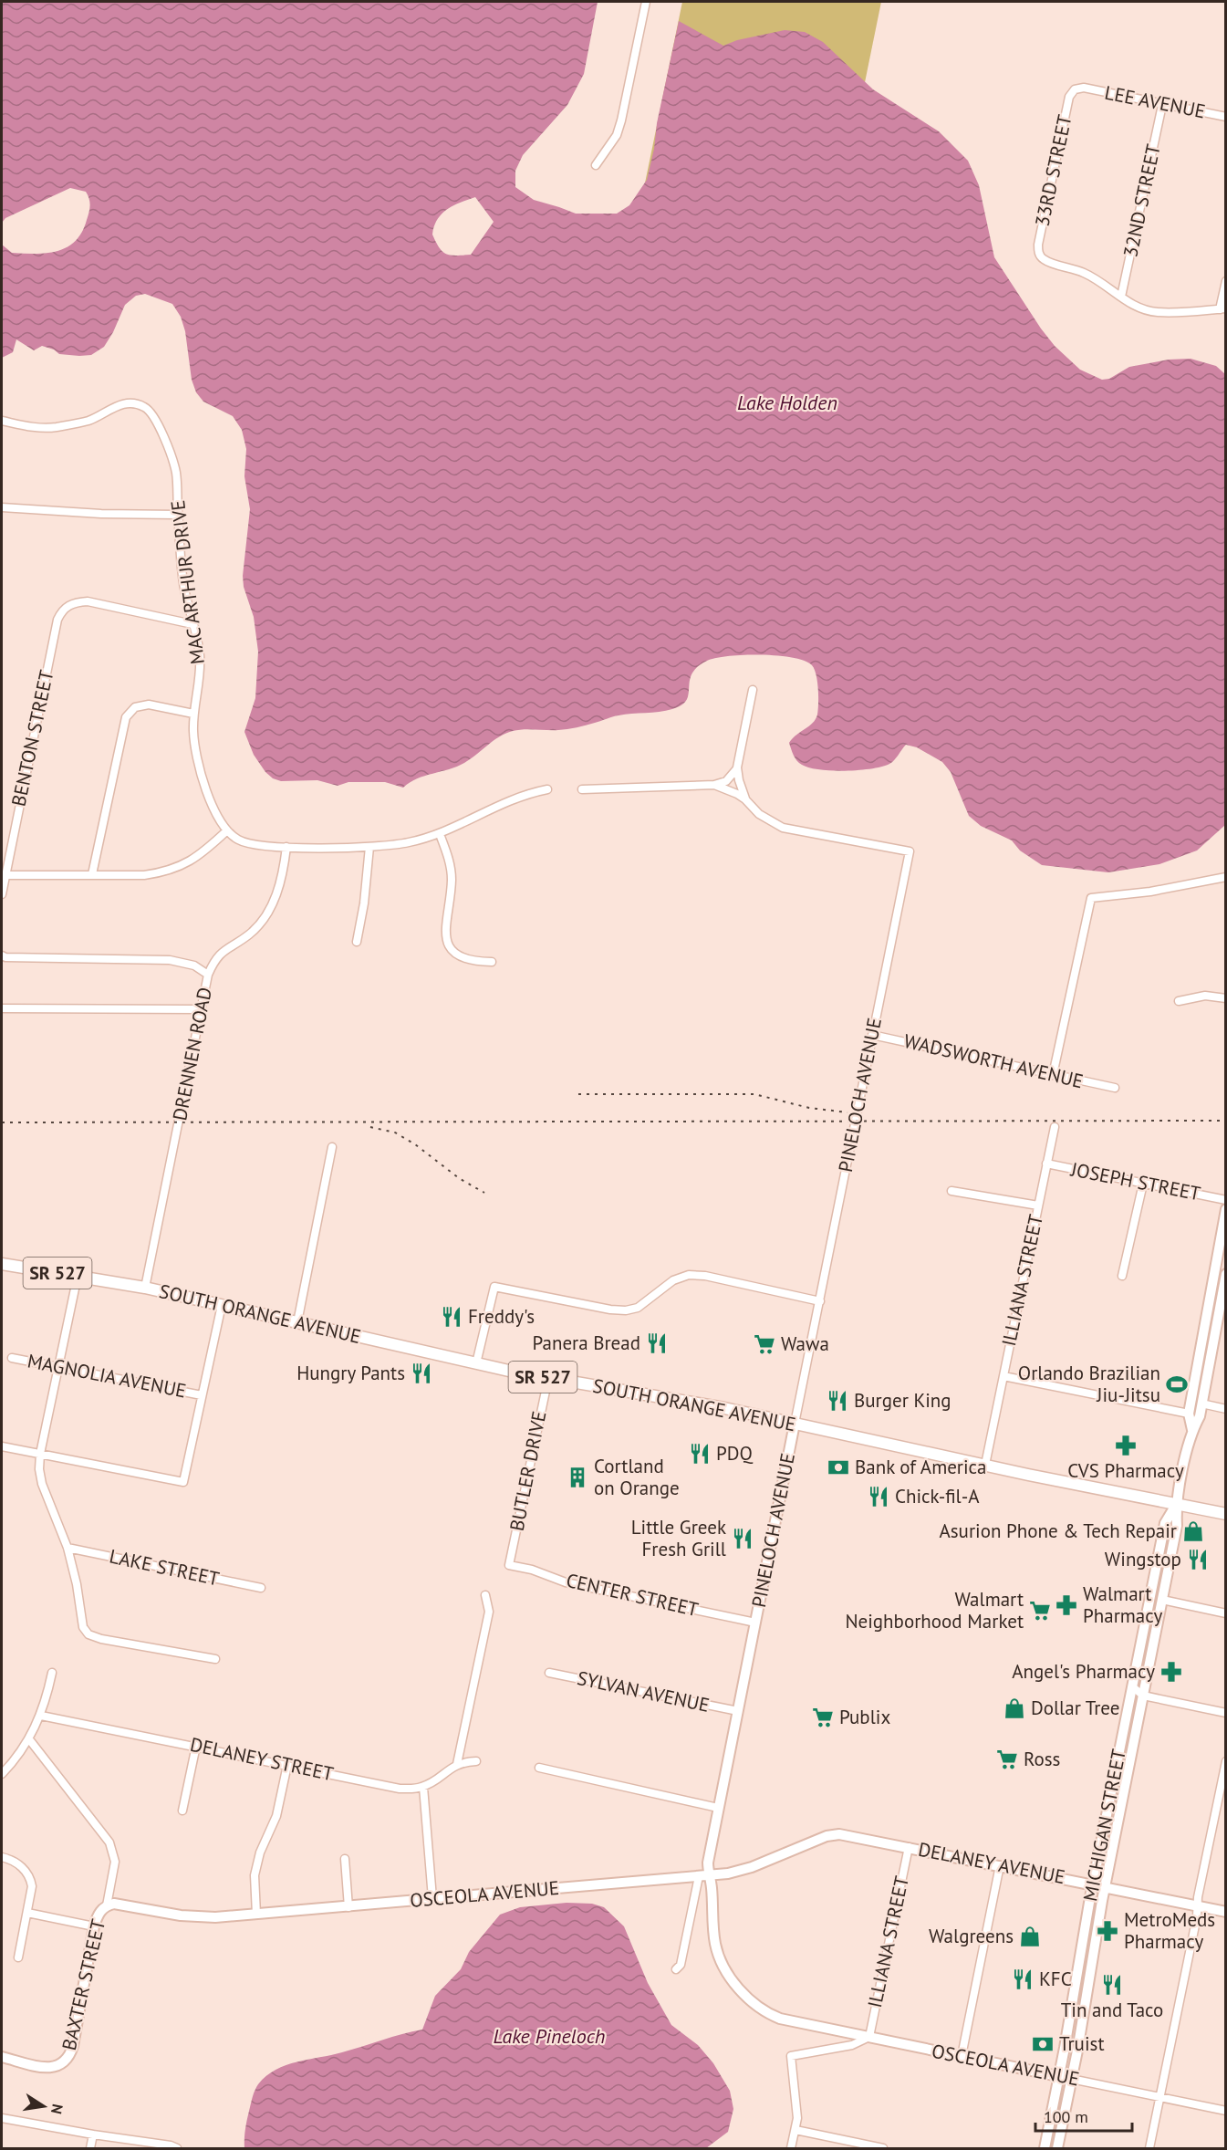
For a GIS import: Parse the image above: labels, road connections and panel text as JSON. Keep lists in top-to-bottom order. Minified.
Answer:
{"streets":{"main road":["SR 527","SOUTH ORANGE AVENUE"],"street":["LEE AVENUE","33RD STREET","32ND STREET","MAC ARTHUR DRIVE","BENTON STREET","DRENNEN ROAD","WADSWORTH AVENUE","PINELOCH AVENUE","JOSEPH STREET","ILLIANA STREET","MAGNOLIA AVENUE","BUTLER DRIVE","LAKE STREET","CENTER STREET","SYLVAN AVENUE","DELANEY STREET","MICHIGAN STREET","DELANEY AVENUE","OSCEOLA AVENUE","BAXTER STREET"]},"crossings":[["LEE AVENUE","33RD STREET"],["LEE AVENUE","32ND STREET"],["33RD STREET","32ND STREET"],["MAC ARTHUR DRIVE","BENTON STREET"],["DRENNEN ROAD","SOUTH ORANGE AVENUE"],["WADSWORTH AVENUE","PINELOCH AVENUE"],["PINELOCH AVENUE","SOUTH ORANGE AVENUE"],["PINELOCH AVENUE","CENTER STREET"],["PINELOCH AVENUE","SYLVAN AVENUE"],["PINELOCH AVENUE","OSCEOLA AVENUE"],["JOSEPH STREET","ILLIANA STREET"],["ILLIANA STREET","SOUTH ORANGE AVENUE"],["ILLIANA STREET","DELANEY AVENUE"],["ILLIANA STREET","OSCEOLA AVENUE"],["SOUTH ORANGE AVENUE","BUTLER DRIVE"],["SOUTH ORANGE AVENUE","MICHIGAN STREET"],["BUTLER DRIVE","CENTER STREET"],["MICHIGAN STREET","DELANEY AVENUE"],["MICHIGAN STREET","OSCEOLA AVENUE"],["DELANEY AVENUE","OSCEOLA AVENUE"],["OSCEOLA AVENUE","BAXTER STREET"]],"water":["Lake Holden","Lake Pineloch"],"places":{"restaurant":["Freddy's","Panera Bread","Hungry Pants","Burger King","PDQ","Chick-fil-A","Little Greek Fresh Grill","Wingstop","KFC","Tin and Taco"],"supermarket":["Wawa","Walmart Neighborhood Market","Publix","Ross"],"sports":["Orlando Brazilian Jiu-Jitsu"],"pharmacy":["CVS Pharmacy","Walmart Pharmacy","Angel's Pharmacy","MetroMeds Pharmacy"],"bank":["Bank of America","Truist"],"building":["Cortland on Orange"],"shop":["Asurion Phone & Tech Repair","Dollar Tree","Walgreens"]},"scale_bar":"100 m","north":"right"}
